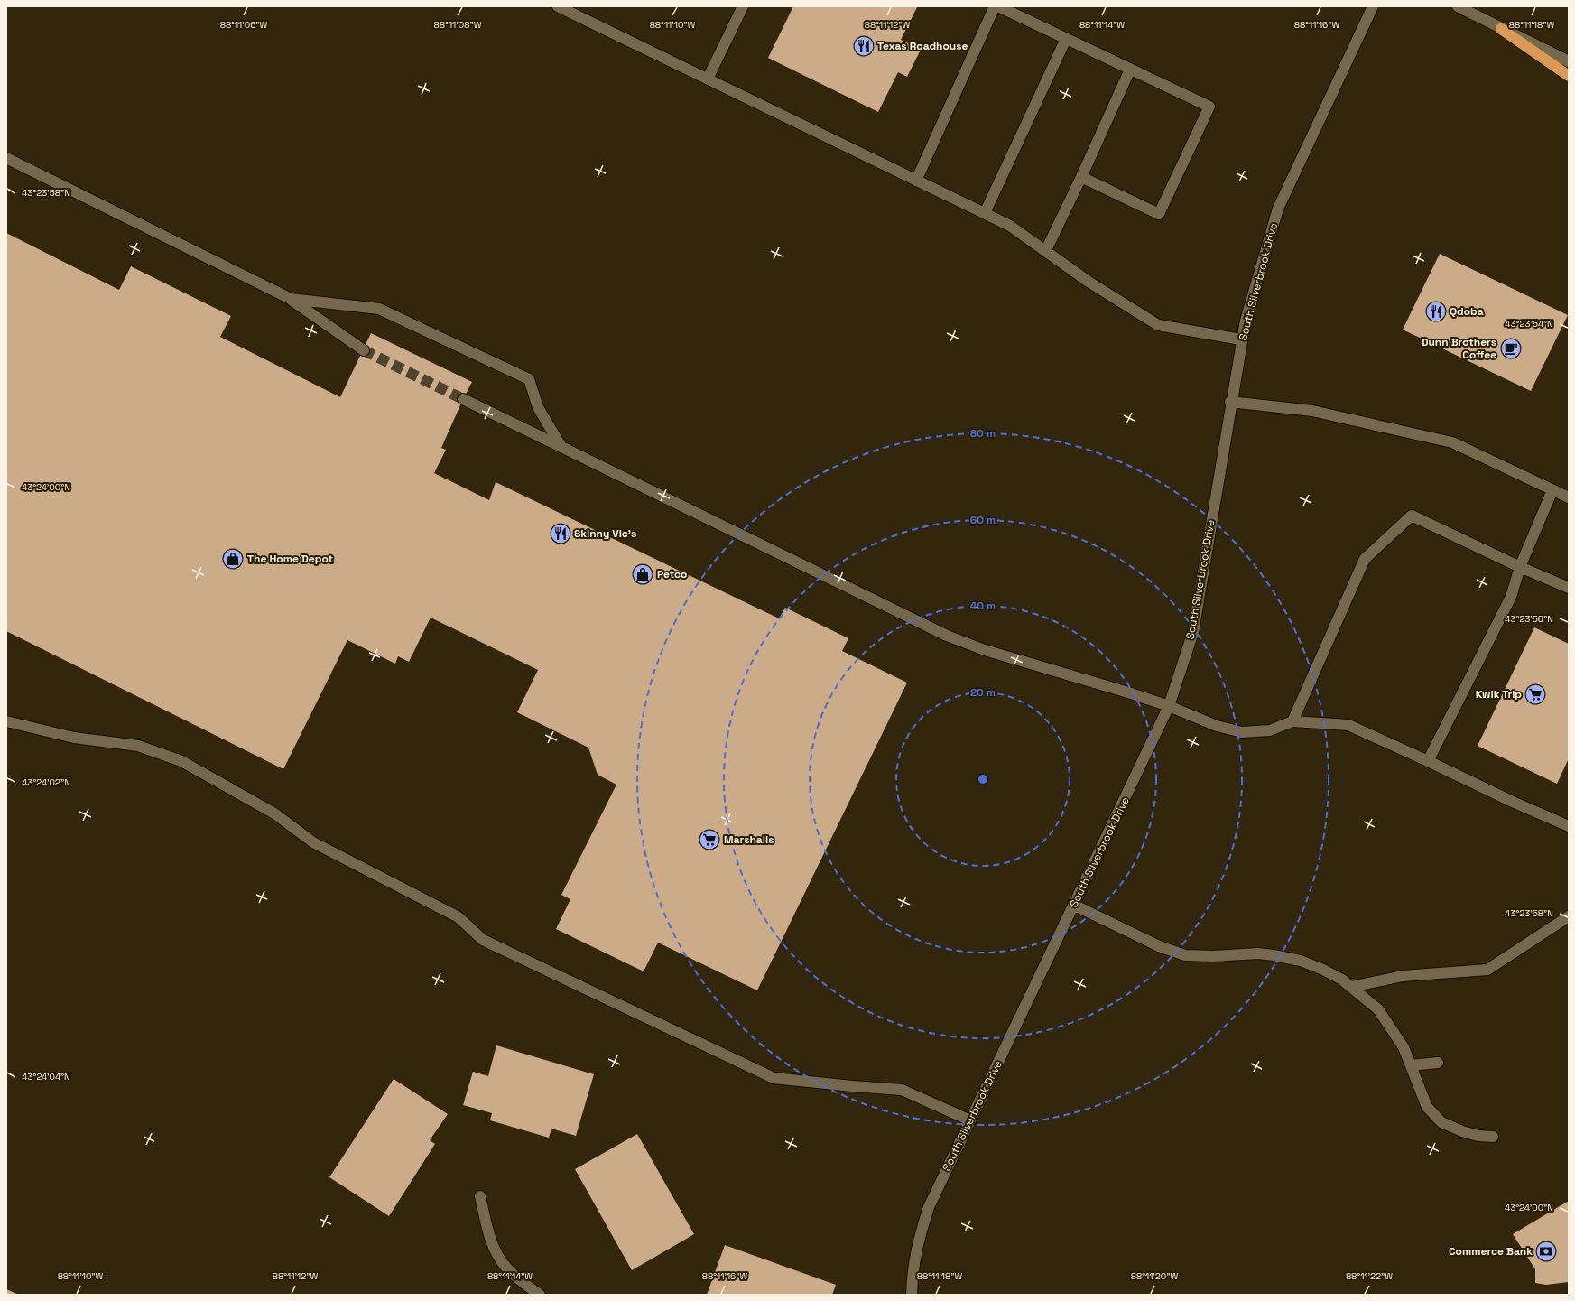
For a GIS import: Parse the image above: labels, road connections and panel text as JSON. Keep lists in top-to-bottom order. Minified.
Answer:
{"streets":{"street":["South Silverbrook Drive"]},"places":{"restaurant":["Texas Roadhouse","Qdoba","Skinny Vic's"],"cafe":["Dunn Brothers Coffee"],"shop":["The Home Depot","Petco"],"supermarket":["Kwik Trip","Marshalls"],"bank":["Commerce Bank"]},"coordinates":["88°11'06\"W","88°11'08\"W","88°11'10\"W","88°11'12\"W","88°11'14\"W","88°11'16\"W","88°11'18\"W","43°23'58\"N","43°23'54\"N","43°24'00\"N","43°23'56\"N","43°24'02\"N","43°24'04\"N","88°11'20\"W","88°11'22\"W"],"rings":["80 m","60 m","40 m","20 m"]}
